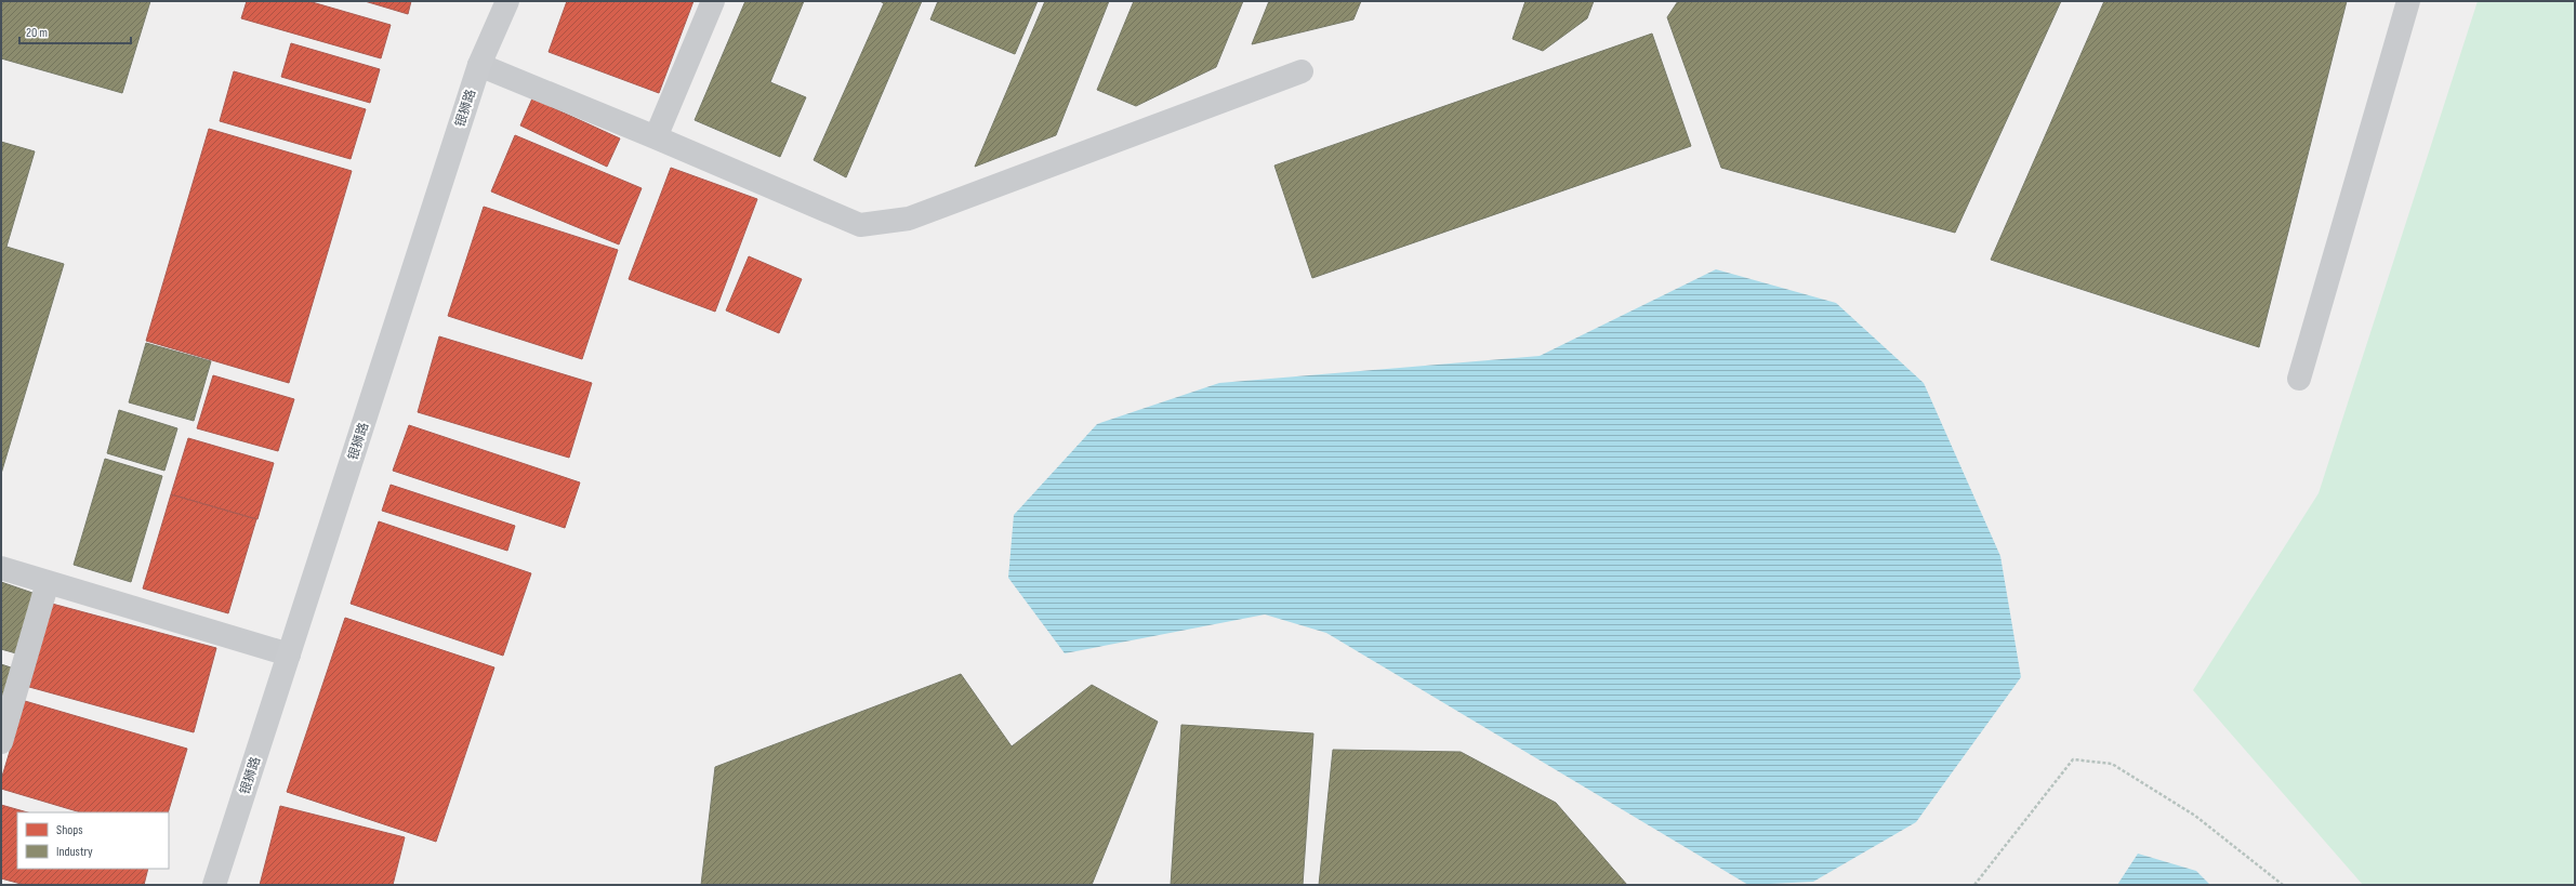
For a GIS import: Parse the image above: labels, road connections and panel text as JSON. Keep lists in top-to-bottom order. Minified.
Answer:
{"streets":{"main road":["银狮路"]},"legend":["Shops","Industry"],"scale_bar":"20 m"}
